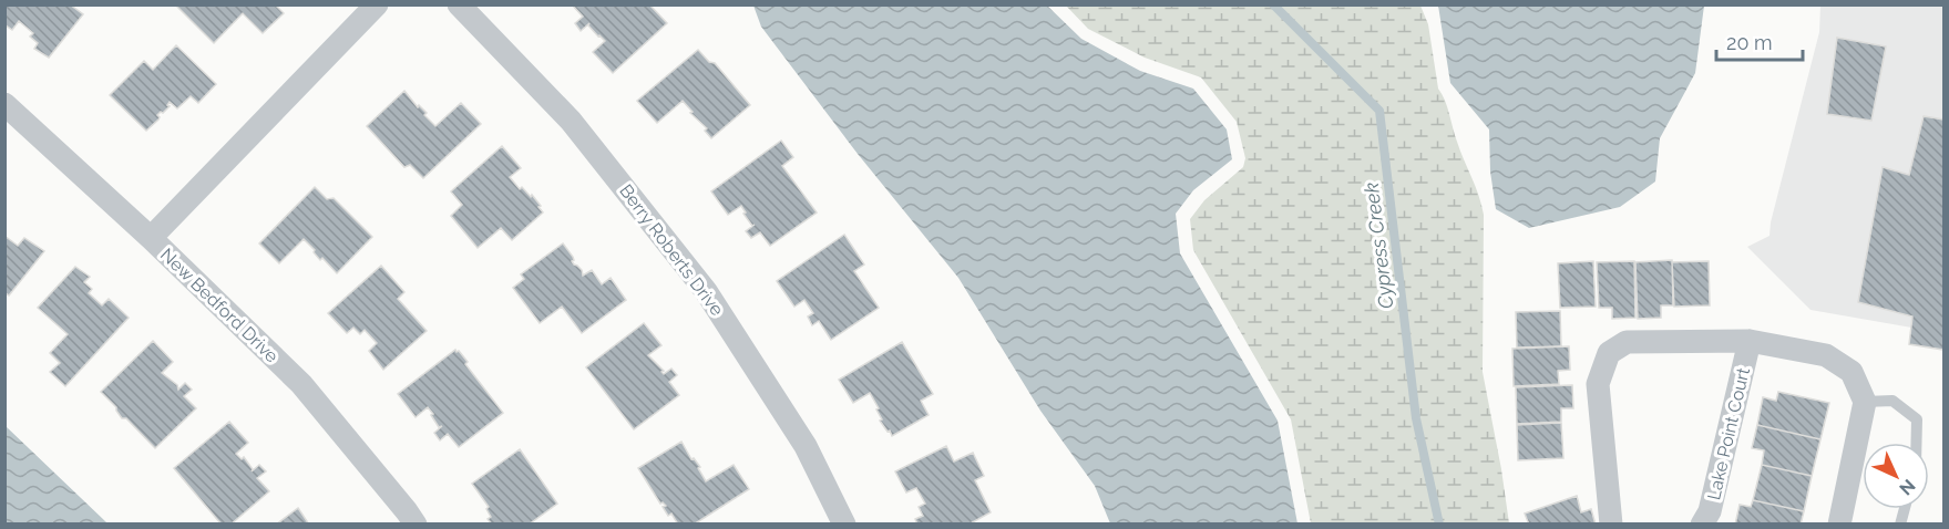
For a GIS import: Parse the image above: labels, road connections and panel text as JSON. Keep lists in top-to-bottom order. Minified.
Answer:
{"streets":{"street":["Berry Roberts Drive","New Bedford Drive","Lake Point Court"]},"water":["Cypress Creek"],"scale_bar":"20 m","north":"bottom right"}
